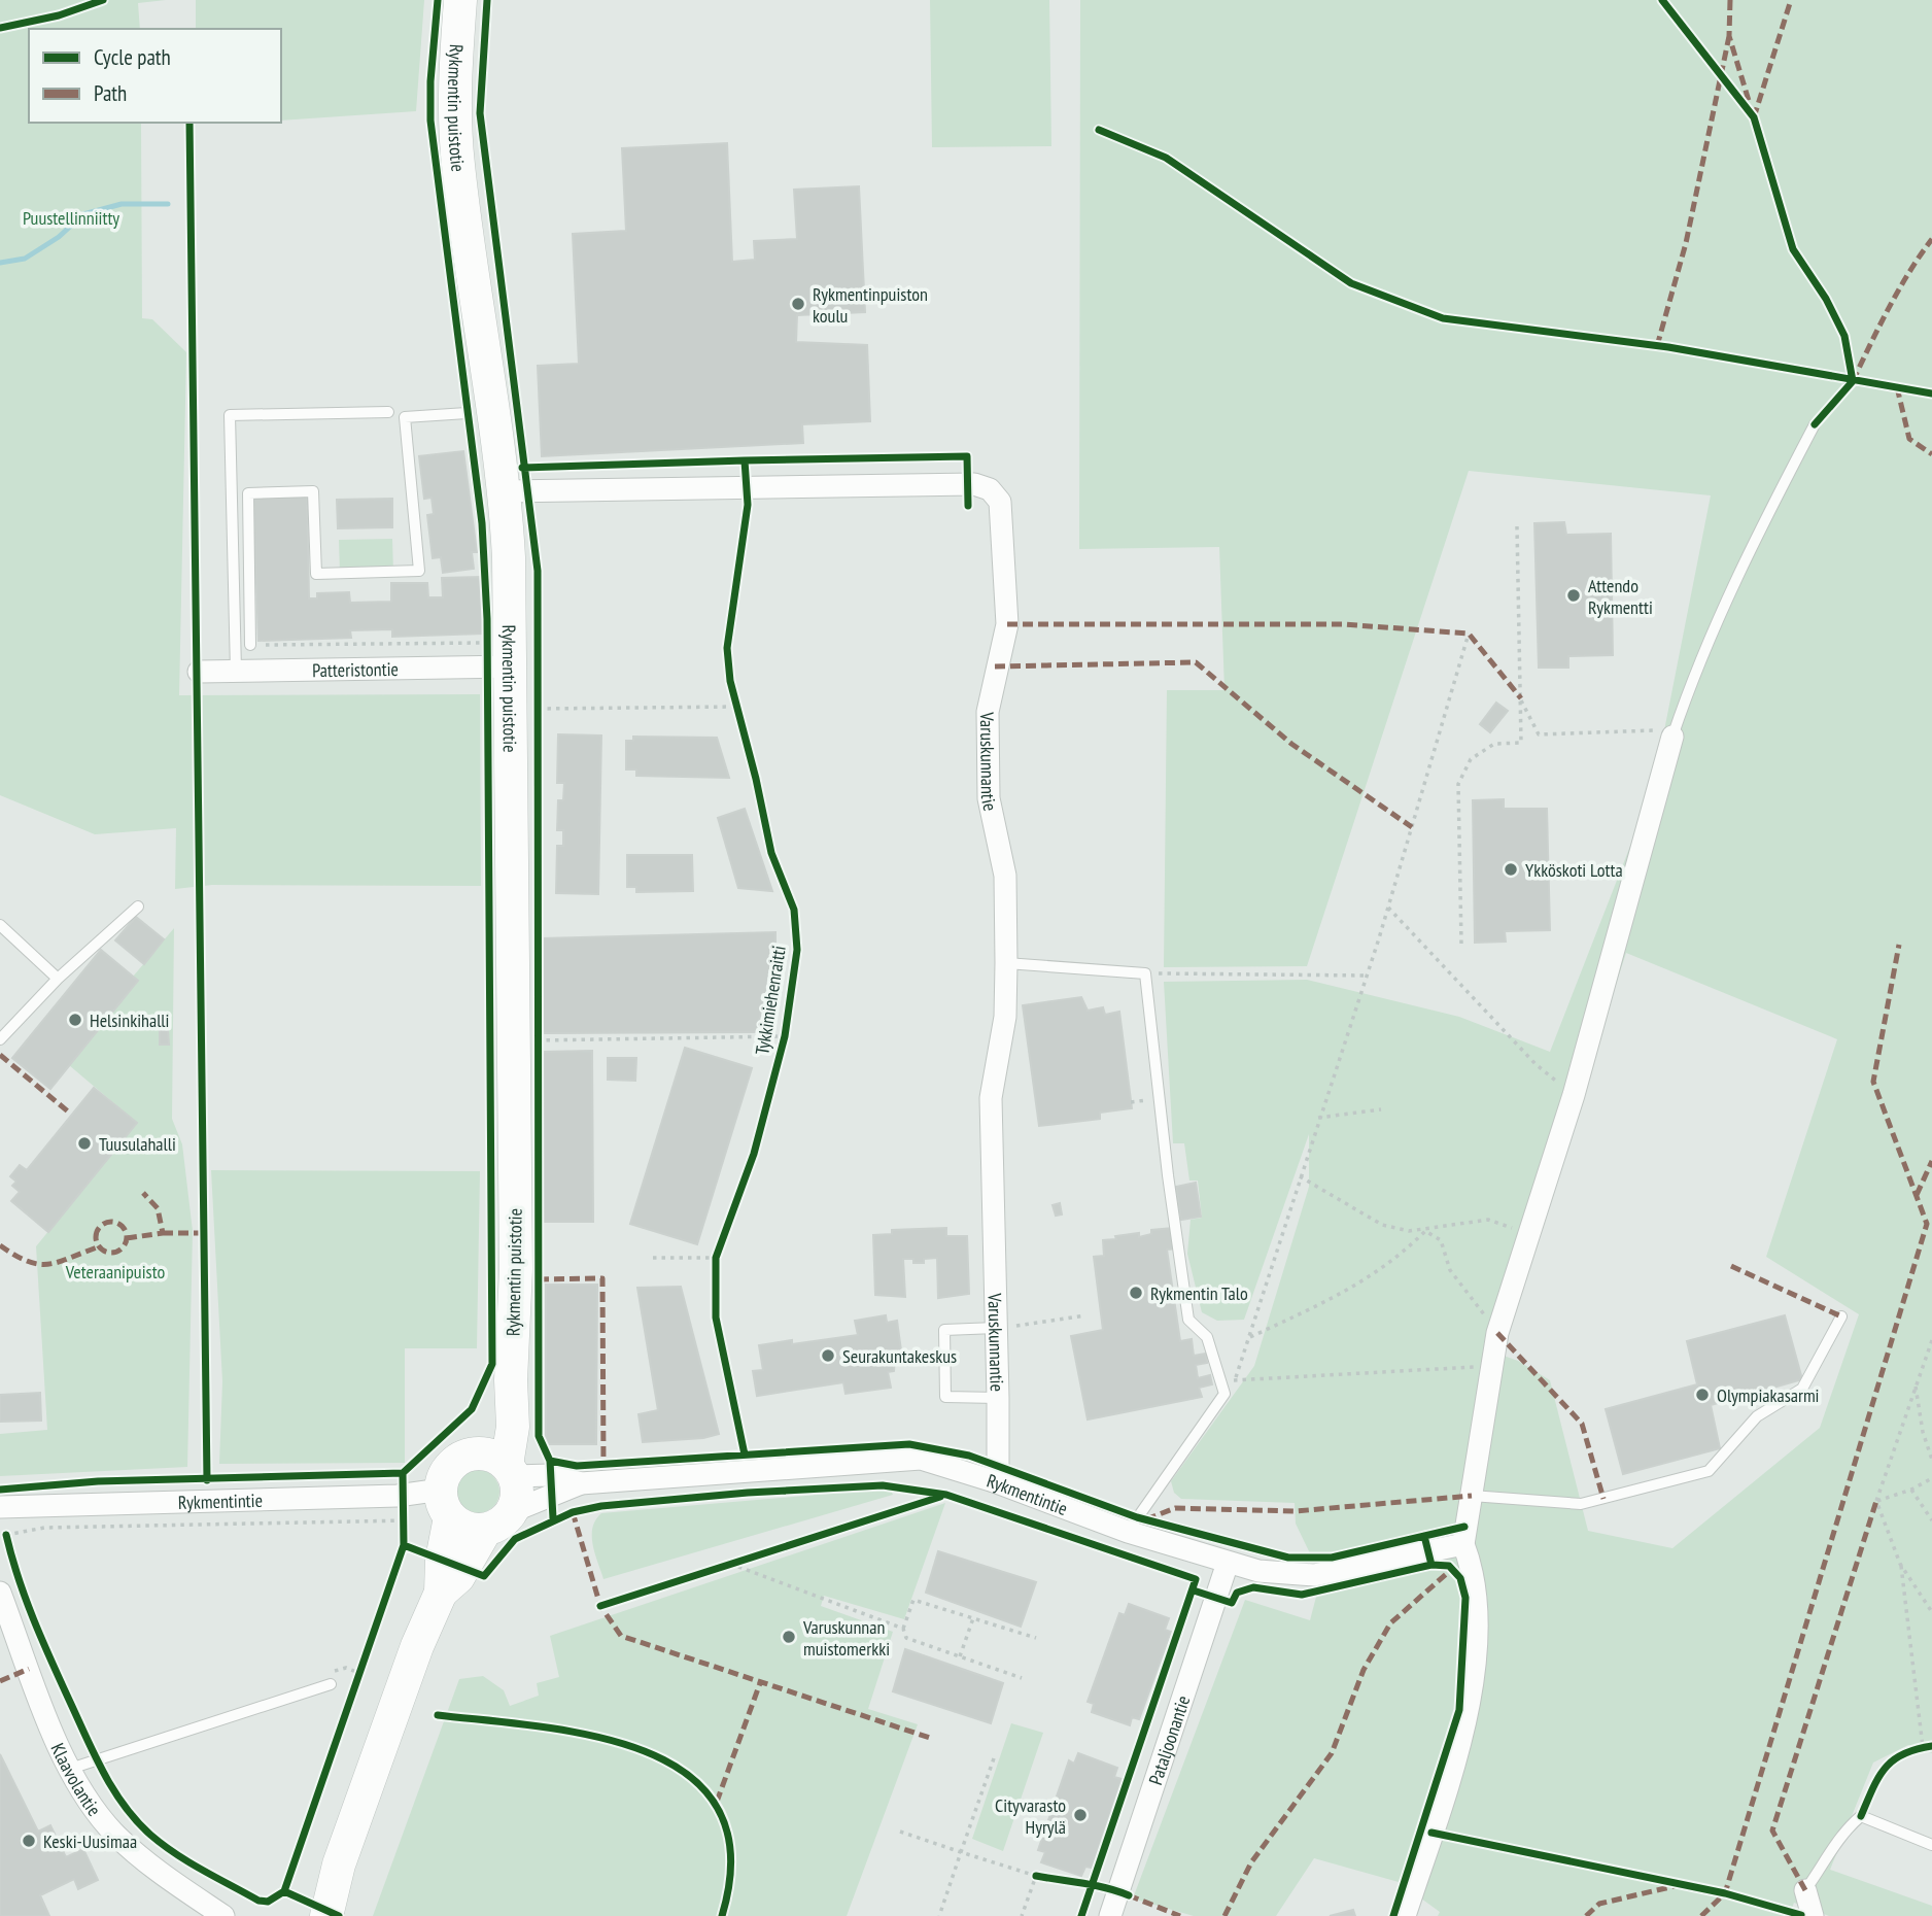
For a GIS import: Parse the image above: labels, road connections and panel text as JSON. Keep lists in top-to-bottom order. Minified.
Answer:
{"streets":{"street":["Rykmentin puistotie","Patteristontie","Varuskunnantie","Rykmentintie","Pataljoonantie","Klaavolantie"],"cycle path":["Tykkimiehenraitti"]},"crossings":[["Rykmentin puistotie","Patteristontie"],["Rykmentin puistotie","Varuskunnantie"],["Rykmentin puistotie","Rykmentintie"],["Varuskunnantie","Rykmentintie"],["Rykmentintie","Pataljoonantie"]],"parks":["Puustellinniitty","Veteraanipuisto"],"places":["Rykmentinpuiston koulu","Attendo Rykmentti","Ykköskoti Lotta","Helsinkihalli","Tuusulahalli","Rykmentin Talo","Seurakuntakeskus","Olympiakasarmi","Varuskunnan muistomerkki","Cityvarasto Hyrylä","Keski-Uusimaa"],"legend":["Cycle path","Path"]}
